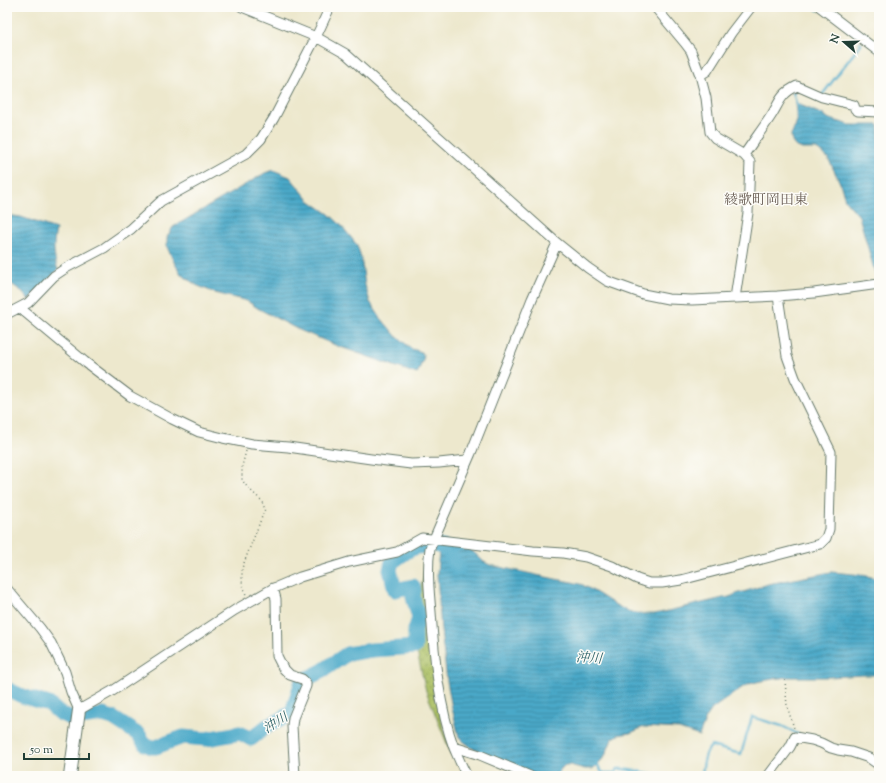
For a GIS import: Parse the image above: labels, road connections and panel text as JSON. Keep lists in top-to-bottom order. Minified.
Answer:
{"districts":["綾歌町岡田東"],"water":["沖川"],"scale_bar":"50 m","north":"left"}
